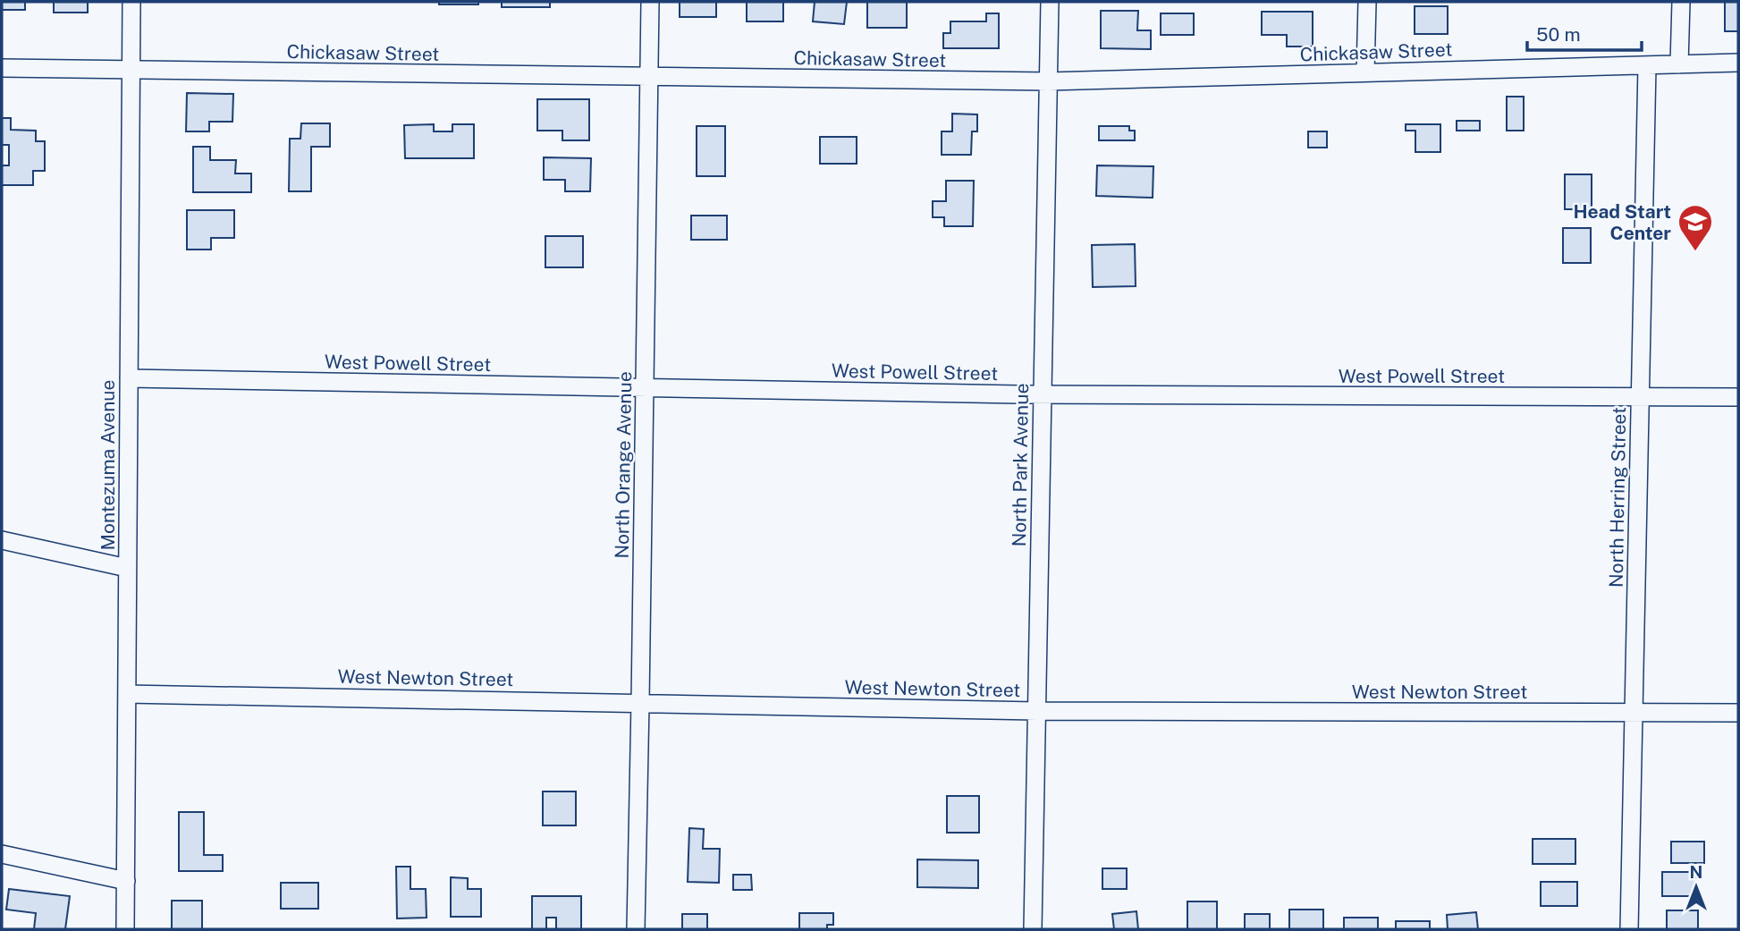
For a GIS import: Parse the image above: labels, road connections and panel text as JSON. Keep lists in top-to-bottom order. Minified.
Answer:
{"streets":{"street":["Chickasaw Street","West Powell Street","Montezuma Avenue","North Orange Avenue","North Park Avenue","North Herring Street","West Newton Street"]},"crossings":[["Chickasaw Street","Montezuma Avenue"],["Chickasaw Street","North Orange Avenue"],["Chickasaw Street","North Park Avenue"],["Chickasaw Street","North Herring Street"],["West Powell Street","Montezuma Avenue"],["West Powell Street","North Orange Avenue"],["West Powell Street","North Park Avenue"],["West Powell Street","North Herring Street"],["Montezuma Avenue","West Newton Street"],["North Orange Avenue","West Newton Street"],["North Park Avenue","West Newton Street"],["North Herring Street","West Newton Street"]],"places":{"school or university":["Head Start Center"]},"scale_bar":"50 m","north":"top"}
